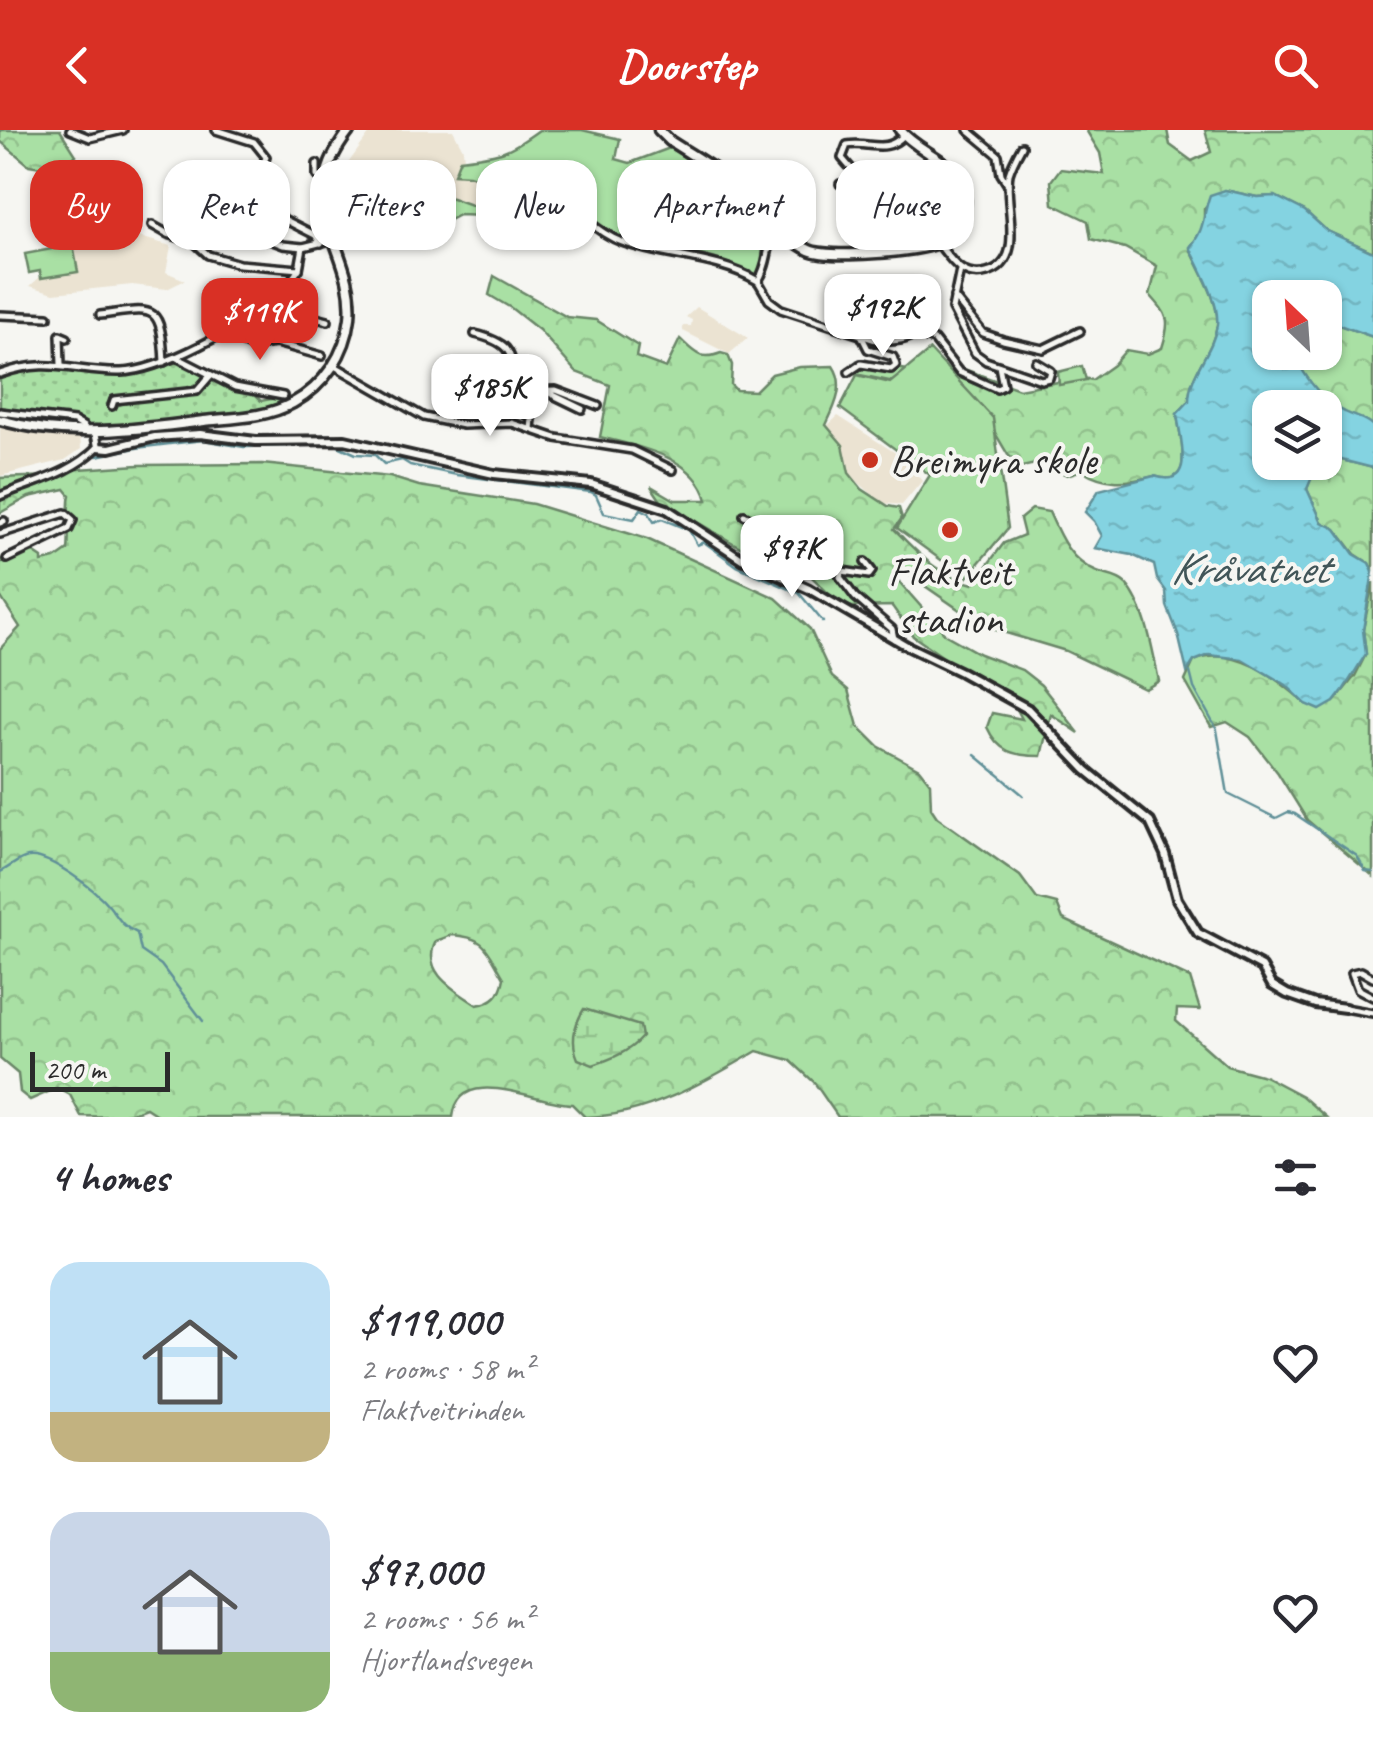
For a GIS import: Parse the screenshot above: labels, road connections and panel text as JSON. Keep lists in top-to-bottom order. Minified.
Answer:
{"water":["Kråvatnet"],"places":["Breimyra skole","Flaktveit stadion"],"scale_bar":"200 m","north":"top left","page":{"header":"Doorstep","chip":["Buy","Rent","Filters","New","Apartment","House"],"price":["$192K","$119K","$185K","$97K"],"scale":"200 m","heading":"4 homes","list":[{"name":"$119,000","note":"2 rooms · 58 m² · Flaktveitrinden"},{"name":"$97,000","note":"2 rooms · 56 m² · Hjortlandsvegen"}]}}
